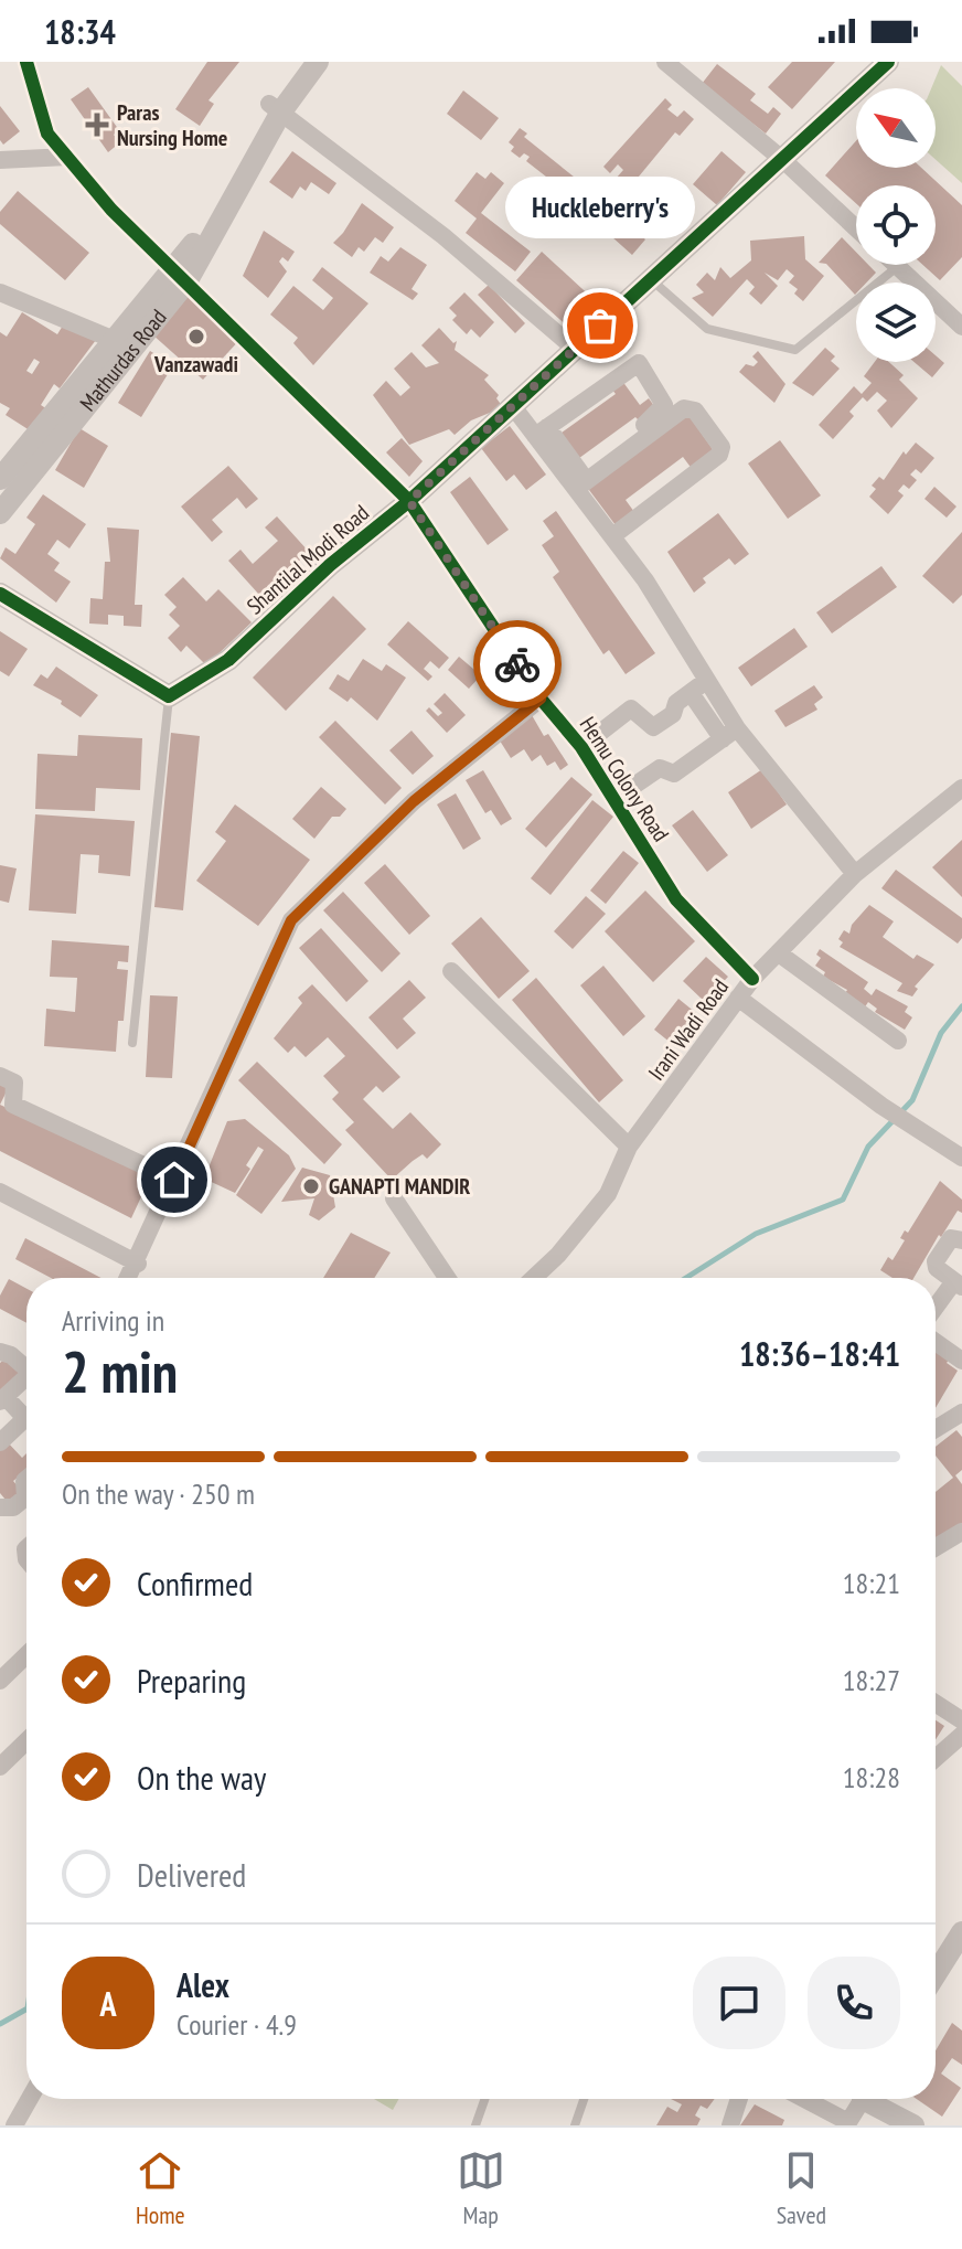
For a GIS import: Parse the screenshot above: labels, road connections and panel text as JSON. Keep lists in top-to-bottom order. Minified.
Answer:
{"streets":{"street":["Mathurdas Road","Shantilal Modi Road","Hemu Colony Road","Irani Wadi Road"]},"crossings":[["Shantilal Modi Road","Hemu Colony Road"],["Hemu Colony Road","Irani Wadi Road"]],"places":{"health":["Paras Nursing Home"],"other":["Huckleberry's","Vanzawadi","GANAPTI MANDIR"]},"north":"top left","page":{"status":"18:34","bubble":"Huckleberry's","heading":["2 min","Arriving in","18:36–18:41"],"panel":["Alex","Courier · 4.9"],"bar":"On the way · 250 m","list":[["Confirmed","18:21"],["Preparing","18:27"],["On the way","18:28"],"Delivered"],"round":"A","tabs":["Home","Map","Saved"]}}
